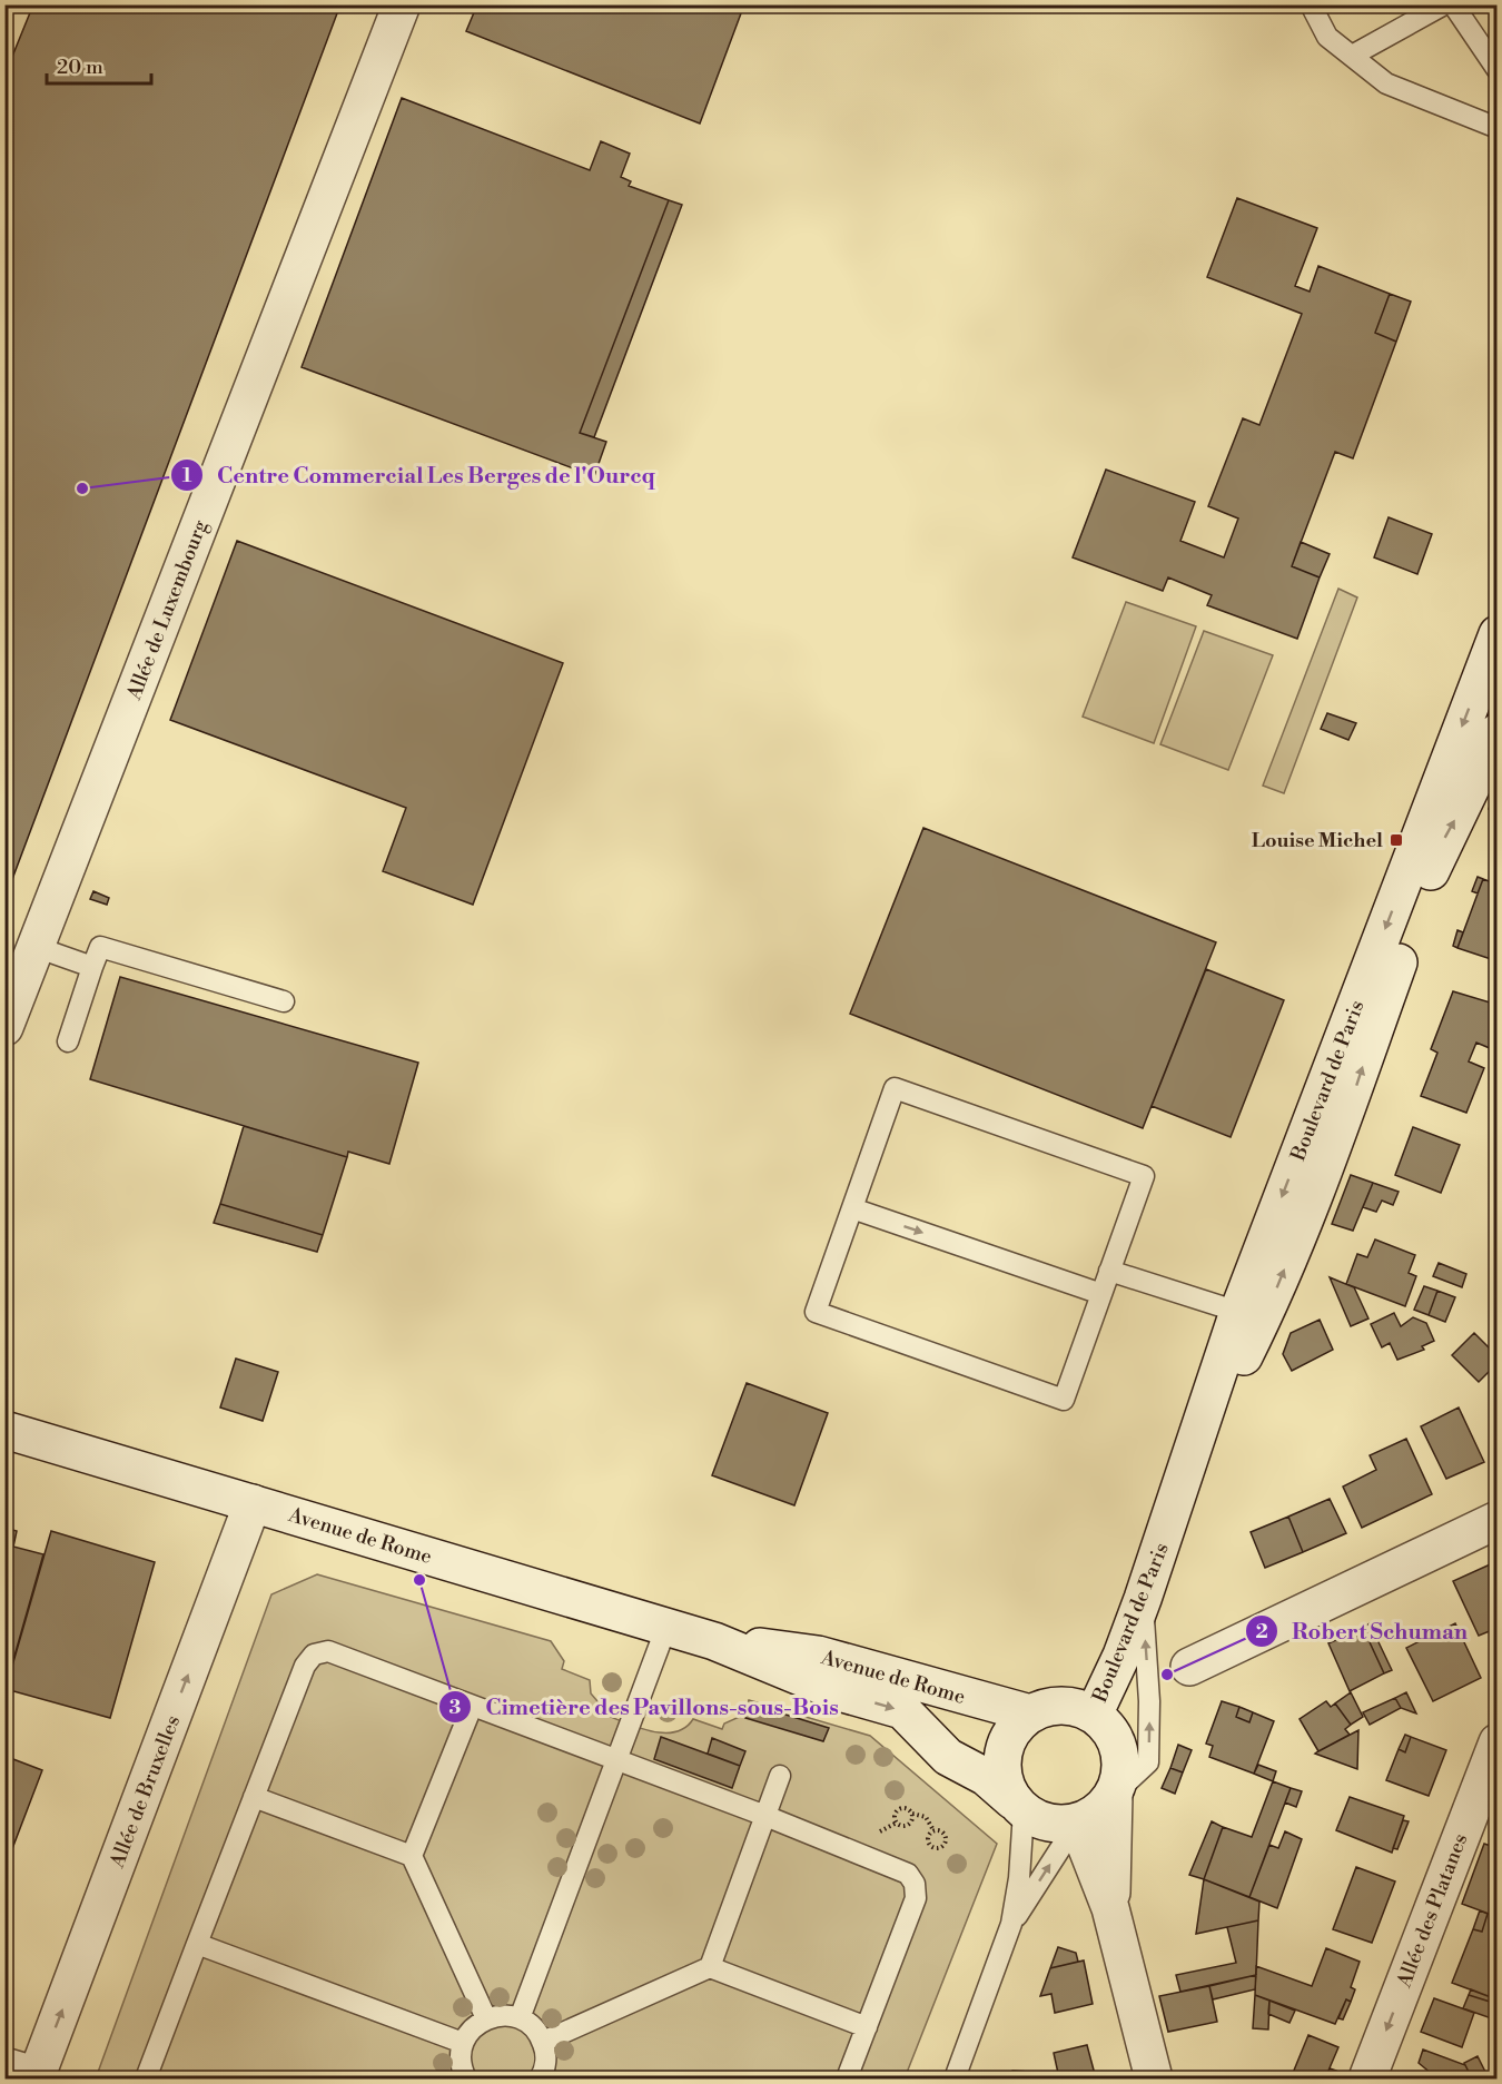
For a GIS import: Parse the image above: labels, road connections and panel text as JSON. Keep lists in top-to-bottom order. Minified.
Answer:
{"streets":{"street":["Allée de Luxembourg","Boulevard de Paris","Avenue de Rome","Allée de Bruxelles","Allée des Platanes"]},"crossings":[["Boulevard de Paris","Avenue de Rome"],["Avenue de Rome","Allée de Bruxelles"]],"one_way":["Allée de Bruxelles","Allée des Platanes"],"places":{"other":["Centre Commercial Les Berges de l'Ourcq","Cimetière des Pavillons-sous-Bois","Robert Schuman"],"transit":["Louise Michel"]},"scale_bar":"20 m"}
